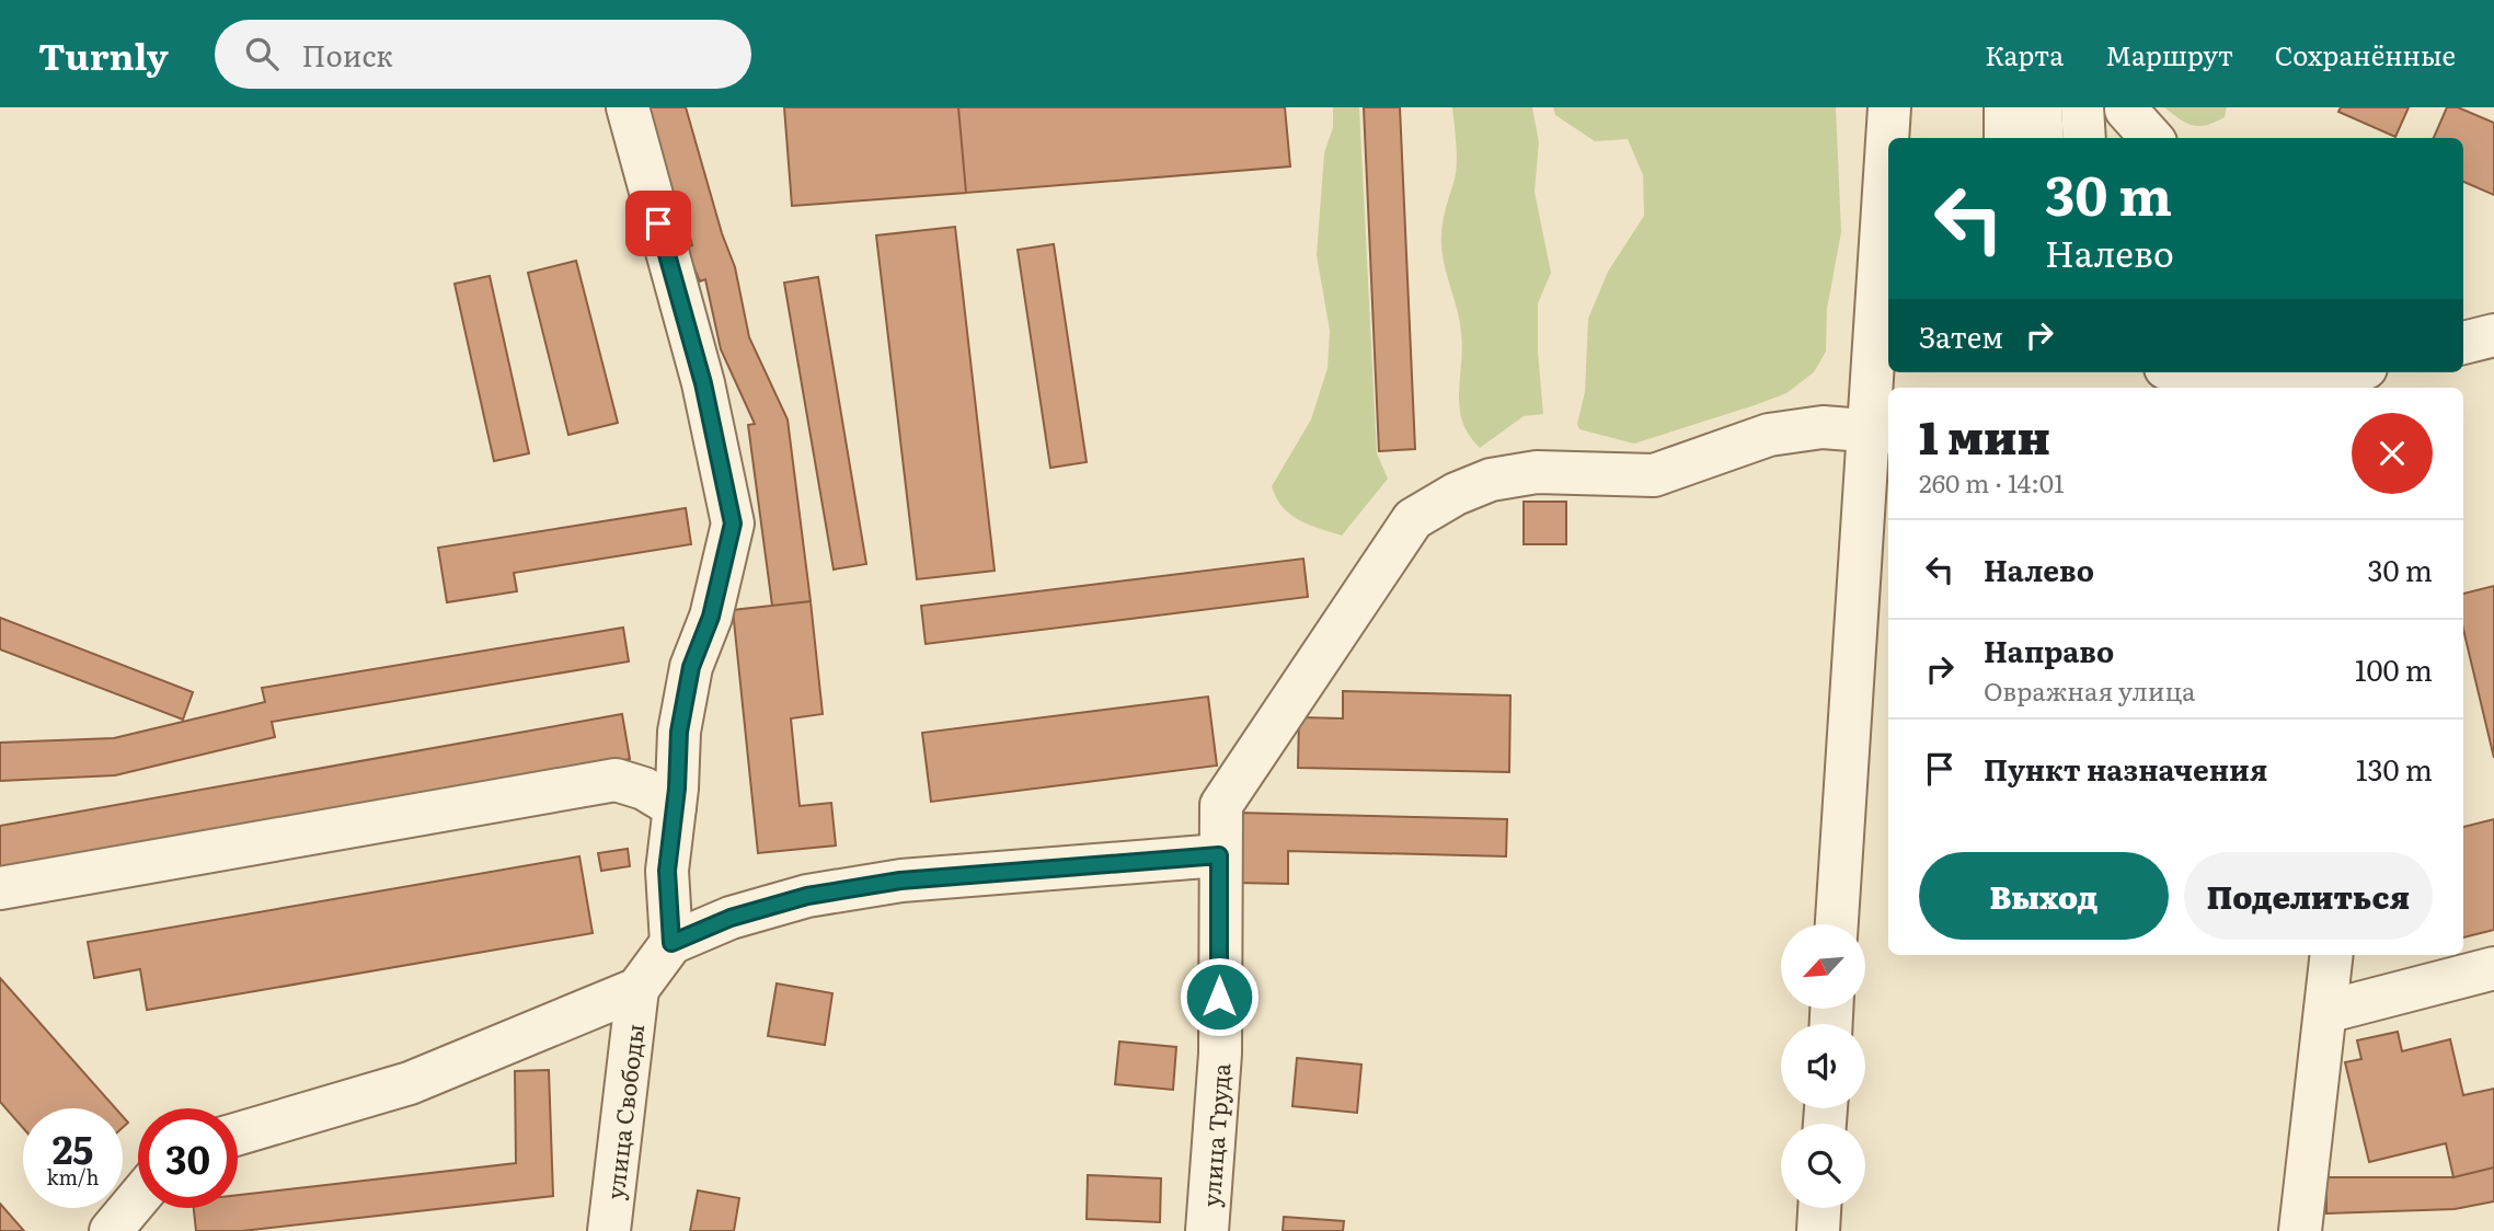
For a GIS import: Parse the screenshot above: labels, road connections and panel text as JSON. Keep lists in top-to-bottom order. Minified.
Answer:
{"streets":{"street":["улица Свободы","улица Труда"]},"north":"bottom left","page":{"header":"Turnly","search":"Поиск","nav":["Карта","Маршрут","Сохранённые"],"turn":["30 m","Налево"],"then":"Затем","heading":["1 мин","260 m · 14:01"],"list":[{"name":"Налево","value":"30 m"},{"name":"Направо","note":"Овражная улица","value":"100 m"},{"name":"Пункт назначения","value":"130 m"}],"buttons":["Выход","Поделиться"],"speed":"25 km/h","limit":"30"}}
